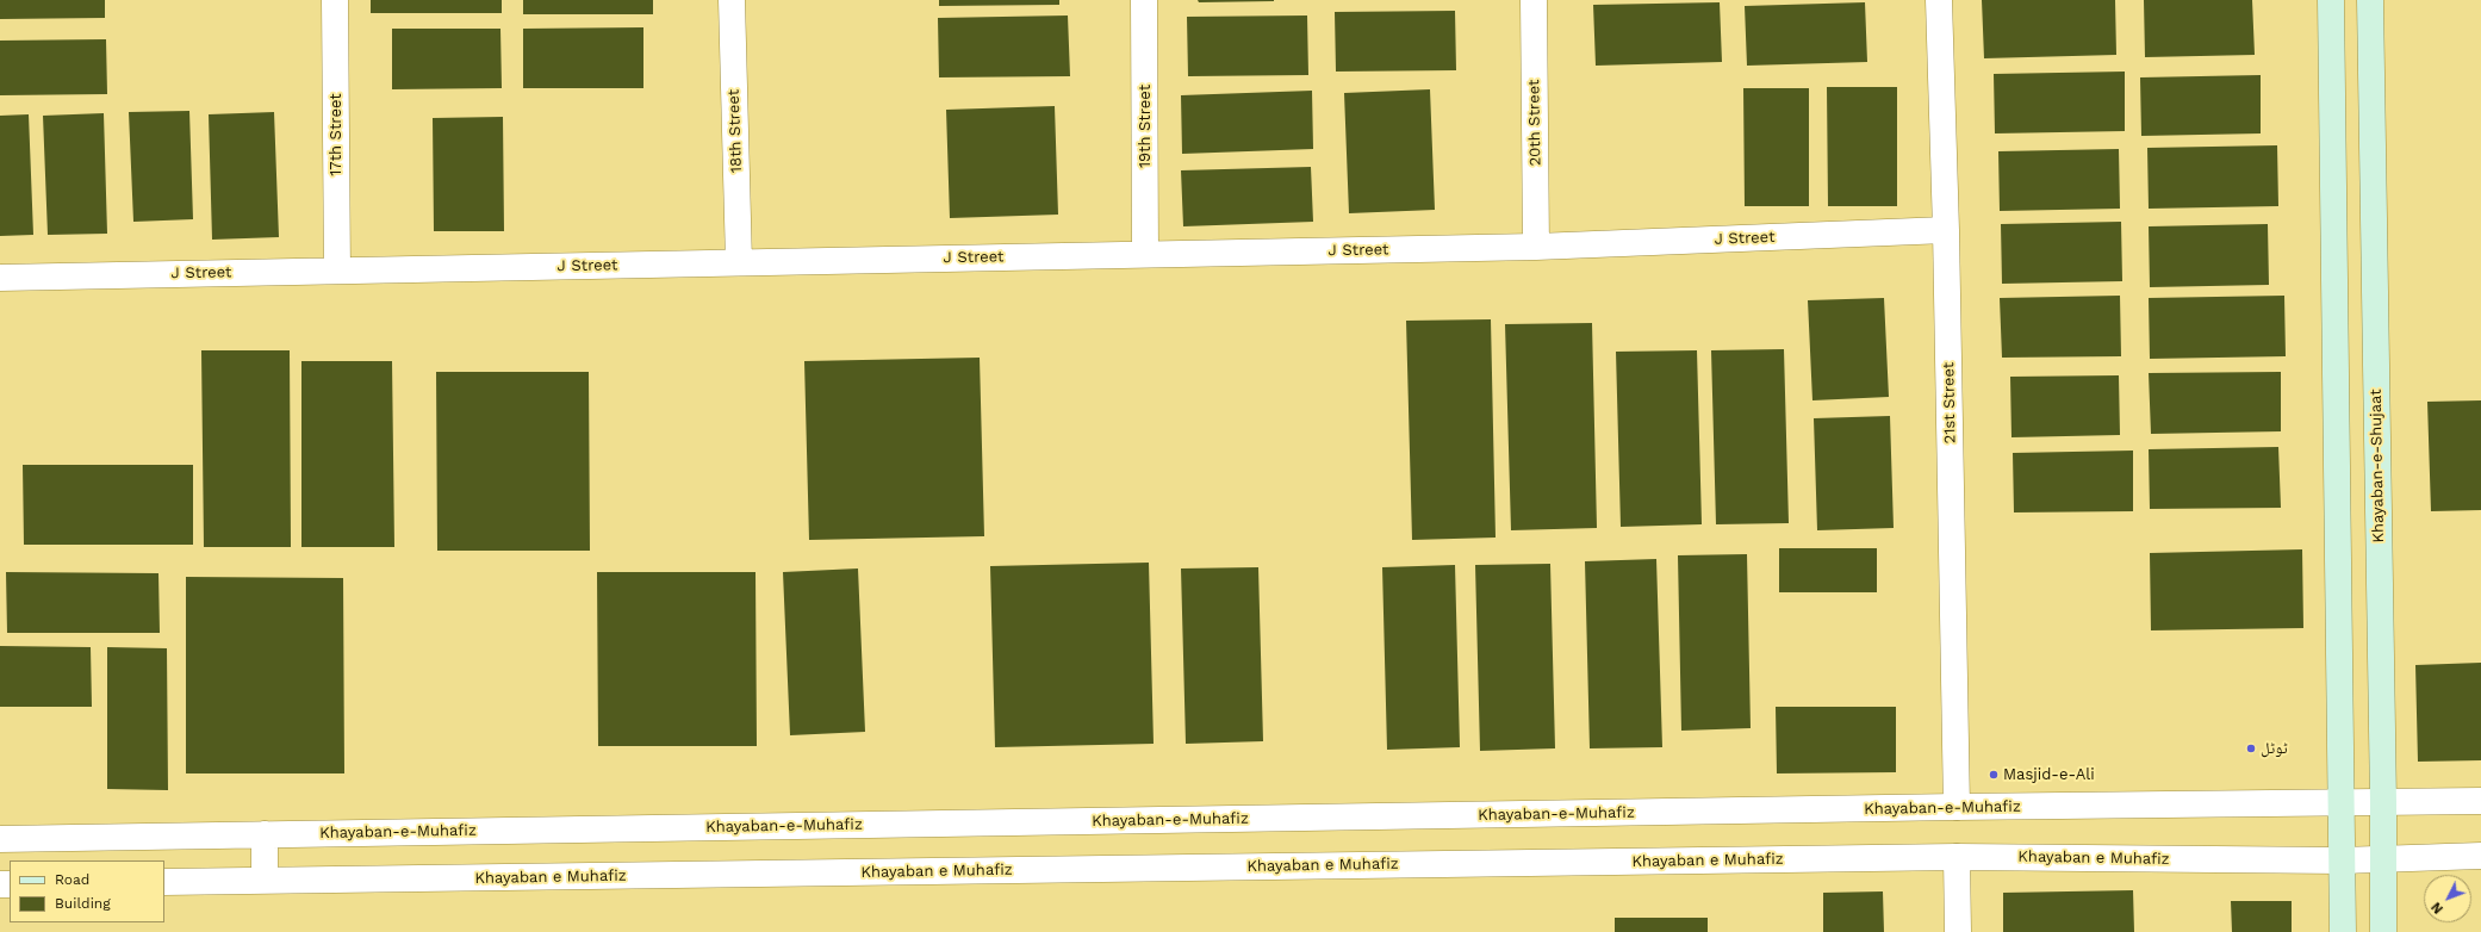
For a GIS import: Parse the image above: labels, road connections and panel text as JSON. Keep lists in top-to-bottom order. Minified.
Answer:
{"streets":{"main road":["Khayaban-e-Shujaat"],"street":["20th Street","19th Street","18th Street","17th Street","J Street","21st Street","Khayaban-e-Muhafiz","Khayaban e Muhafiz"]},"crossings":[["20th Street","J Street"],["19th Street","J Street"],["18th Street","J Street"],["17th Street","J Street"],["J Street","21st Street"],["21st Street","Khayaban-e-Muhafiz"],["Khayaban-e-Shujaat","Khayaban e Muhafiz"]],"places":["ٹوٹل","Masjid-e-Ali"],"legend":["Road","Building"],"north":"bottom left"}
